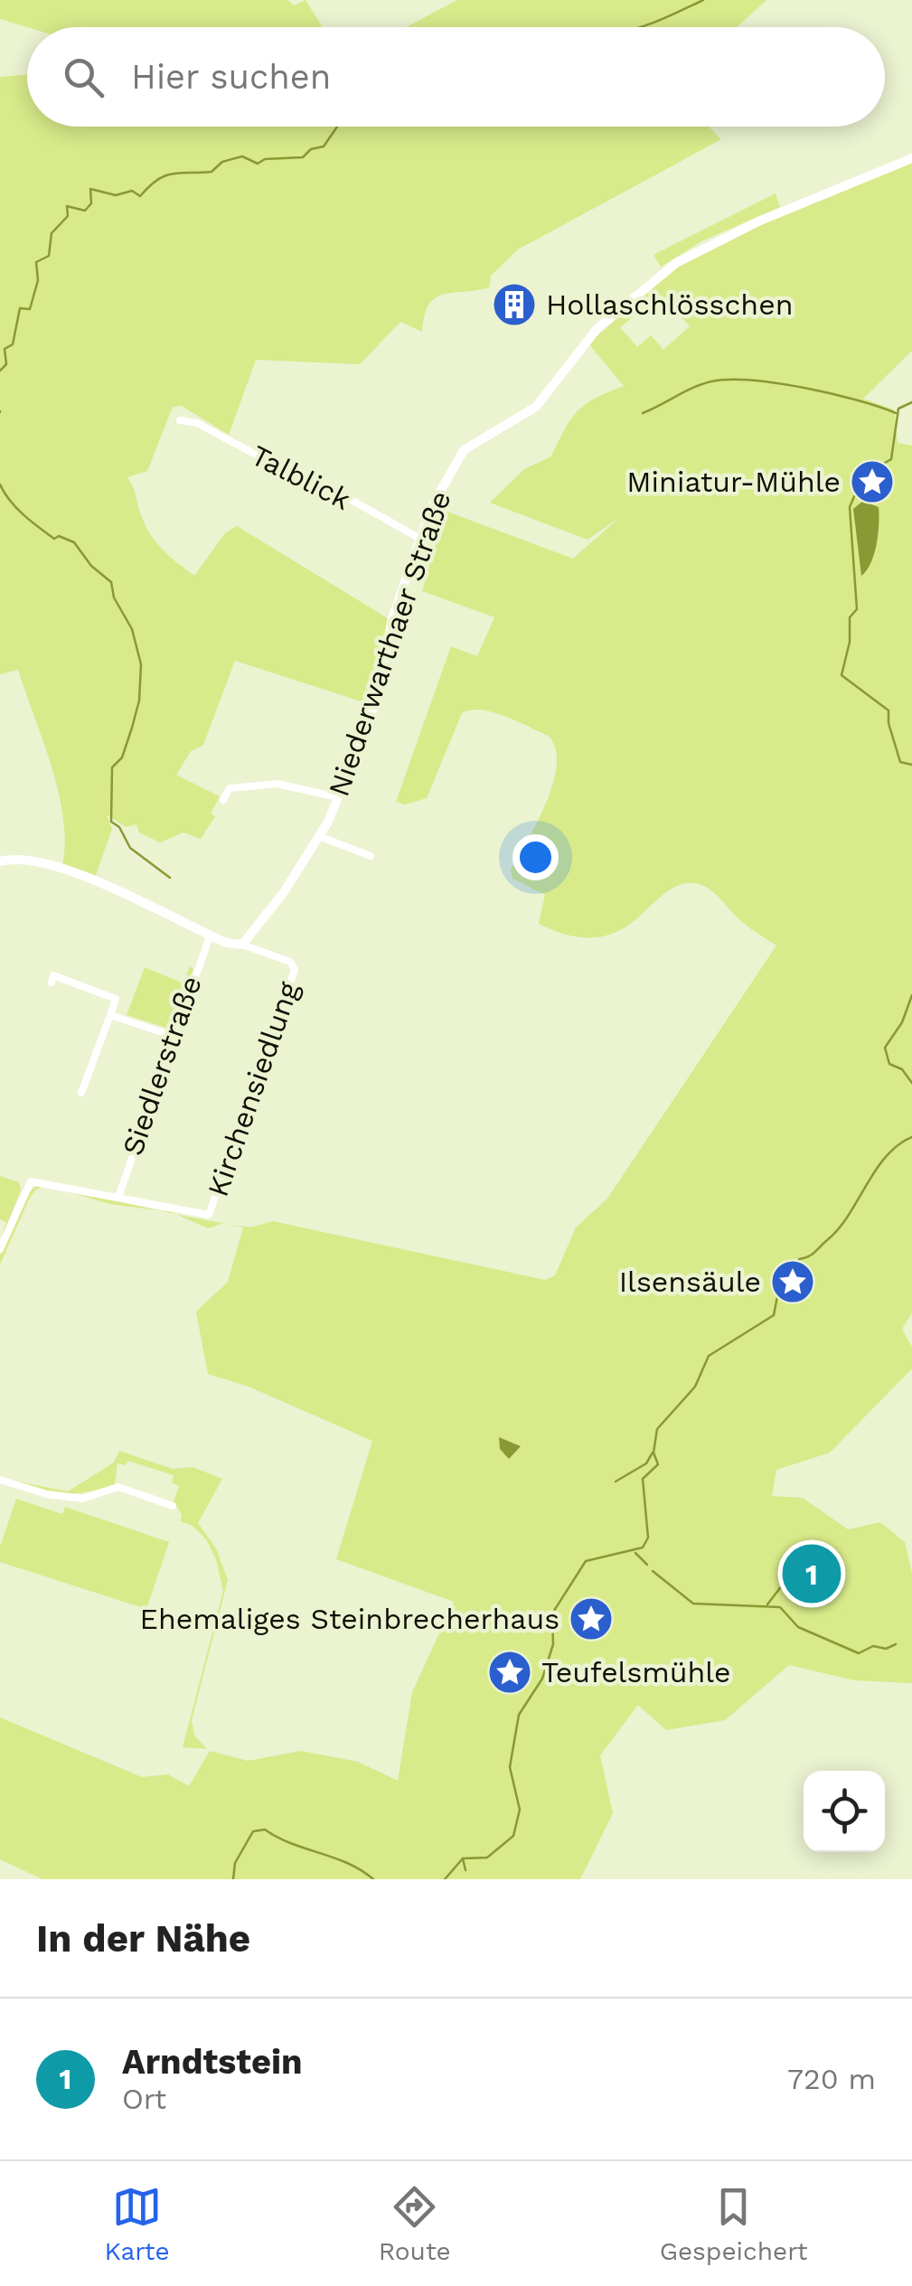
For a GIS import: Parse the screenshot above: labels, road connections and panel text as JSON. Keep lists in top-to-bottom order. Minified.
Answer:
{"streets":{"street":["Talblick","Niederwarthaer Straße","Siedlerstraße","Kirchensiedlung"]},"crossings":[["Talblick","Niederwarthaer Straße"],["Niederwarthaer Straße","Kirchensiedlung"],["Siedlerstraße","Kirchensiedlung"]],"places":{"building":["Hollaschlösschen"],"place":["Miniatur-Mühle","Ilsensäule","Ehemaliges Steinbrecherhaus","Teufelsmühle"]},"page":{"search":"Hier suchen","pins":"1","heading":"In der Nähe","list":[{"mark":"1","name":"Arndtstein","note":"Ort","value":"720 m"}],"nav":["Karte","Route","Gespeichert"]}}
